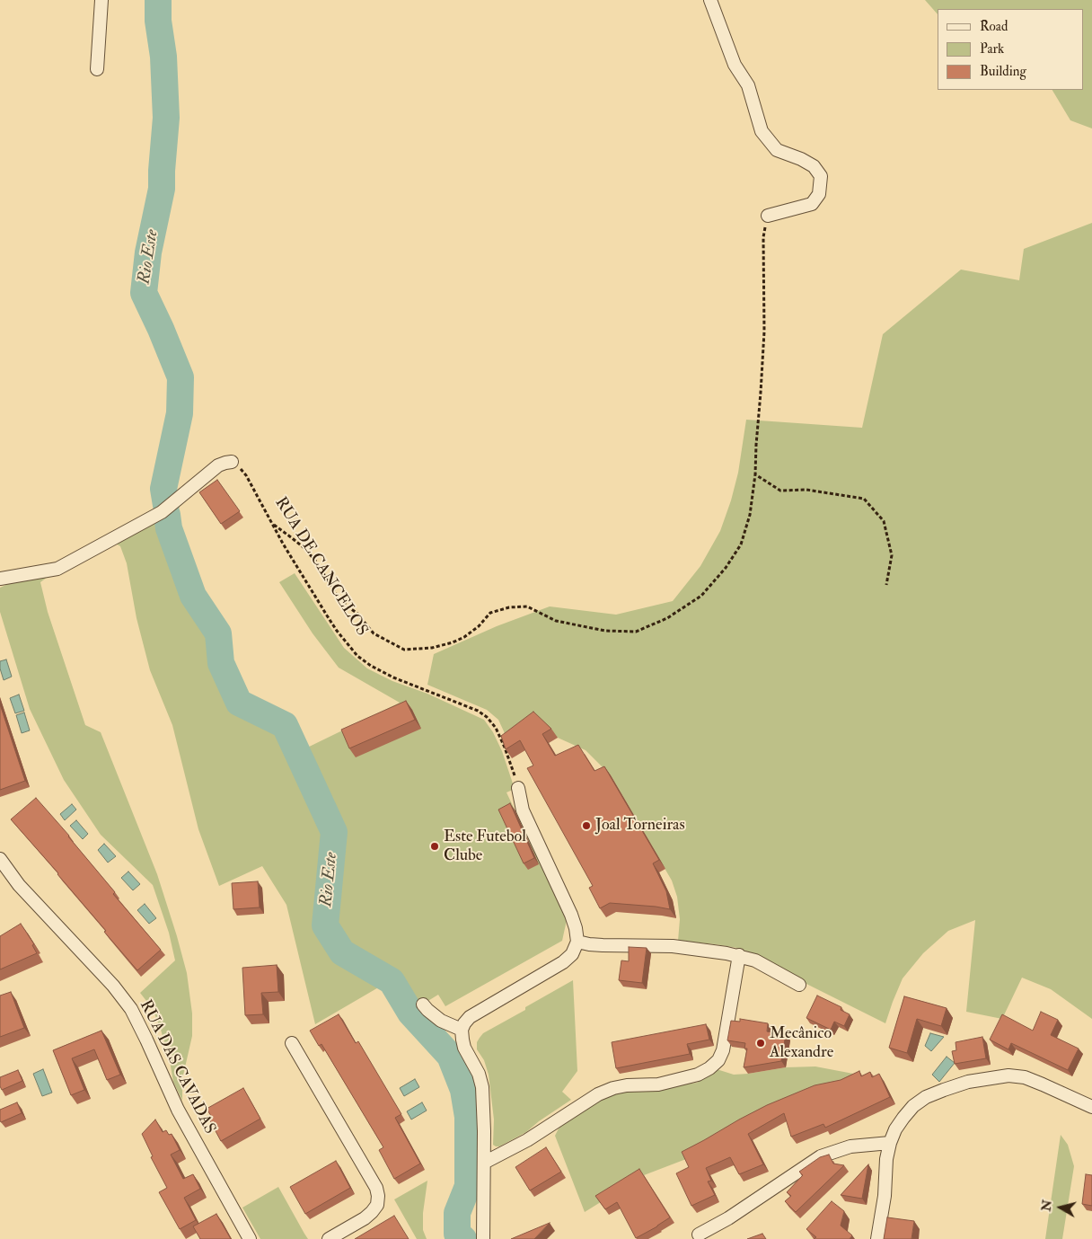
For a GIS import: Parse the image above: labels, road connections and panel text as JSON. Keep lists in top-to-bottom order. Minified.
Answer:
{"streets":{"street":["RUA DAS CAVADAS"],"path":["RUA DE CANCELOS"]},"water":["Rio Este"],"places":["Joal Torneiras","Este Futebol Clube","Mecânico Alexandre"],"legend":["Road","Park","Building"],"north":"left"}
